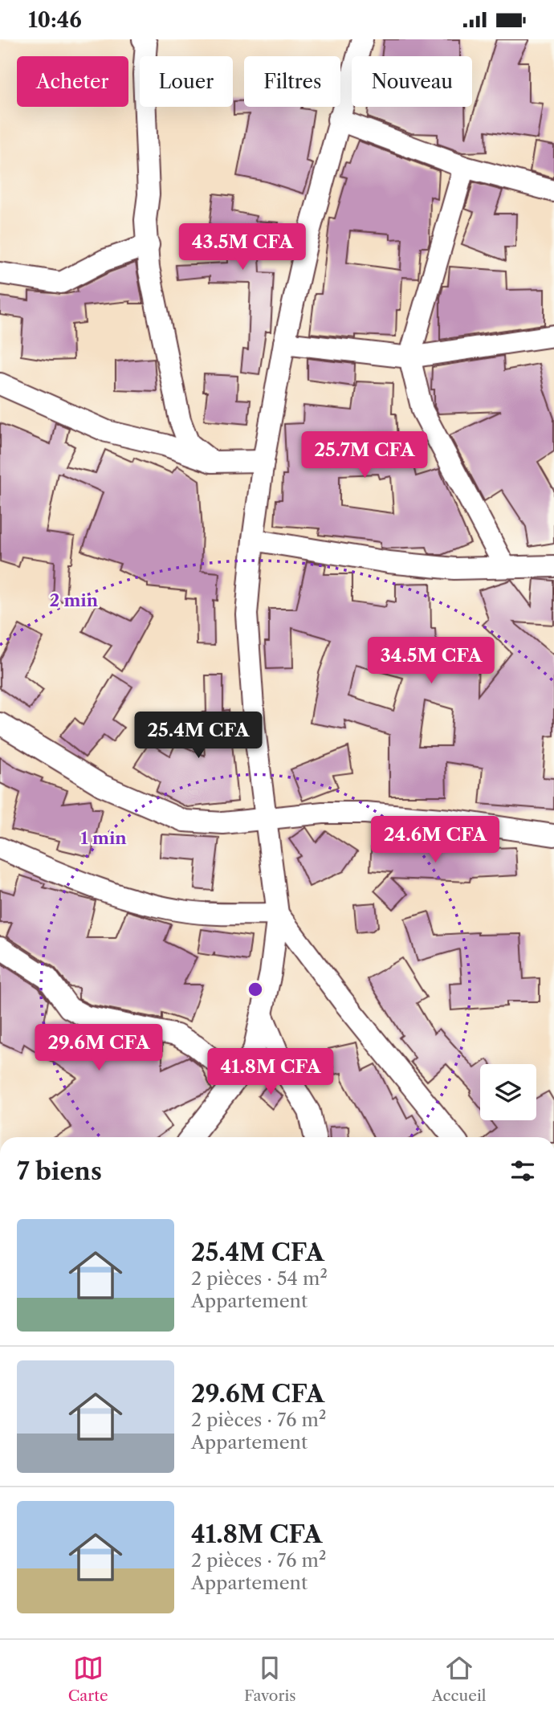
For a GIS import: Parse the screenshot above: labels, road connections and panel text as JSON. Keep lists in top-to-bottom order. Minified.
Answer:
{"page":{"status":"10:46","chip":["Acheter","Louer","Filtres","Nouveau"],"price":["43.5M CFA","25.7M CFA","34.5M CFA","25.4M CFA","24.6M CFA","29.6M CFA","41.8M CFA"],"heading":"7 biens","list":[{"name":"25.4M CFA","note":"2 pièces · 54 m² · Appartement"},{"name":"29.6M CFA","note":"2 pièces · 76 m² · Appartement"},{"name":"41.8M CFA","note":"2 pièces · 76 m² · Appartement"}],"tabs":["Carte","Favoris","Accueil"]},"rings":["2 min","1 min"]}
